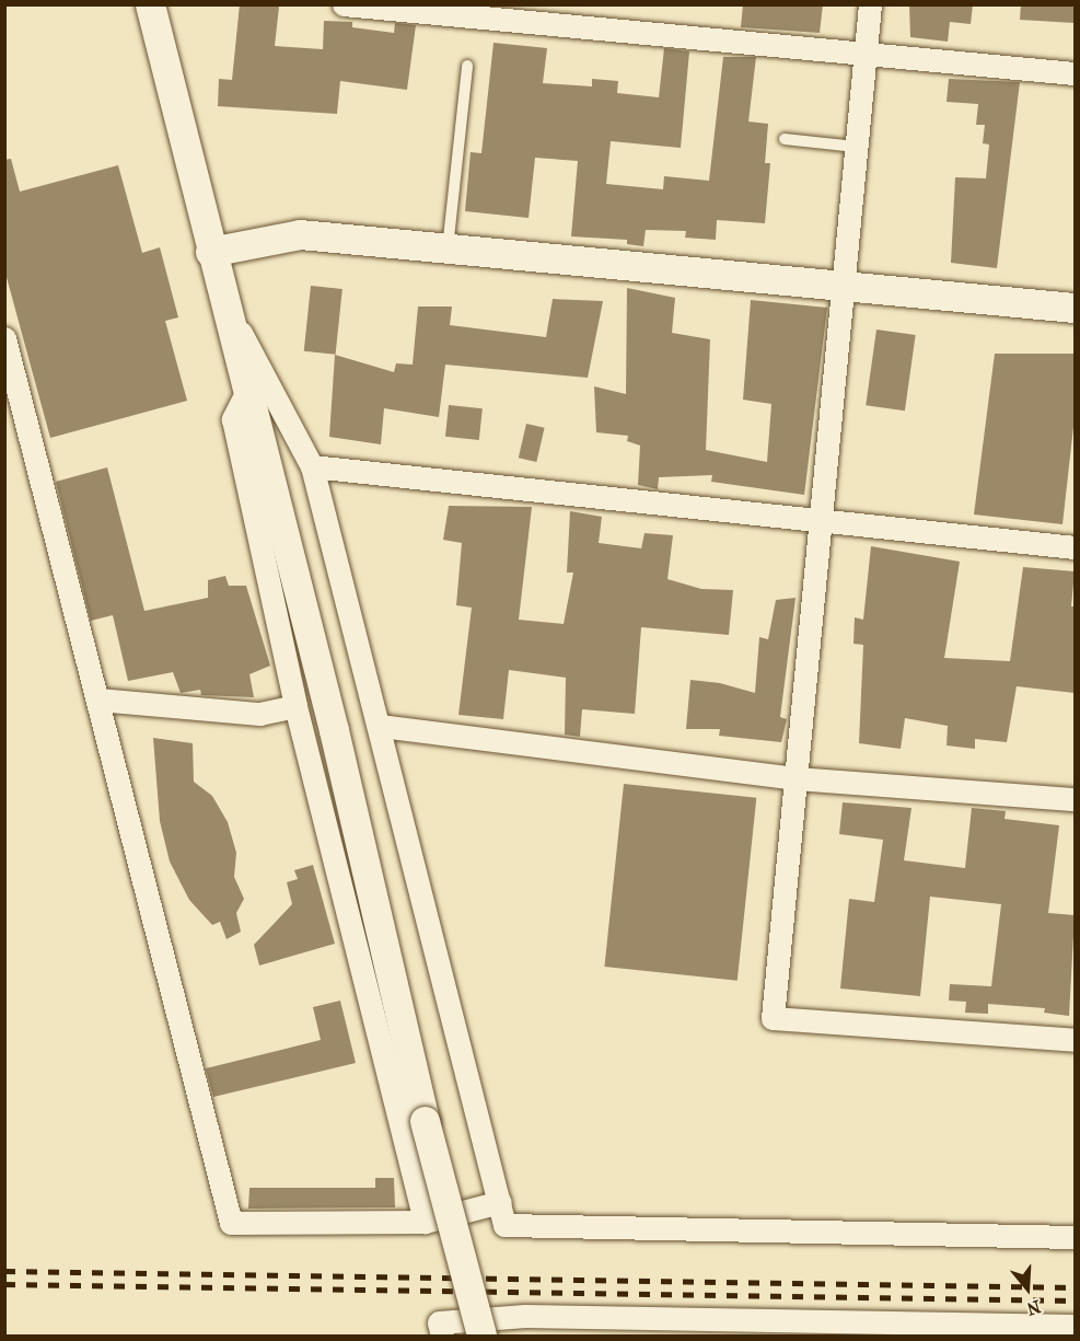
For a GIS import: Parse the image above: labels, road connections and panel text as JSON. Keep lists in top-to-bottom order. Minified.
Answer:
{"north":"bottom"}
